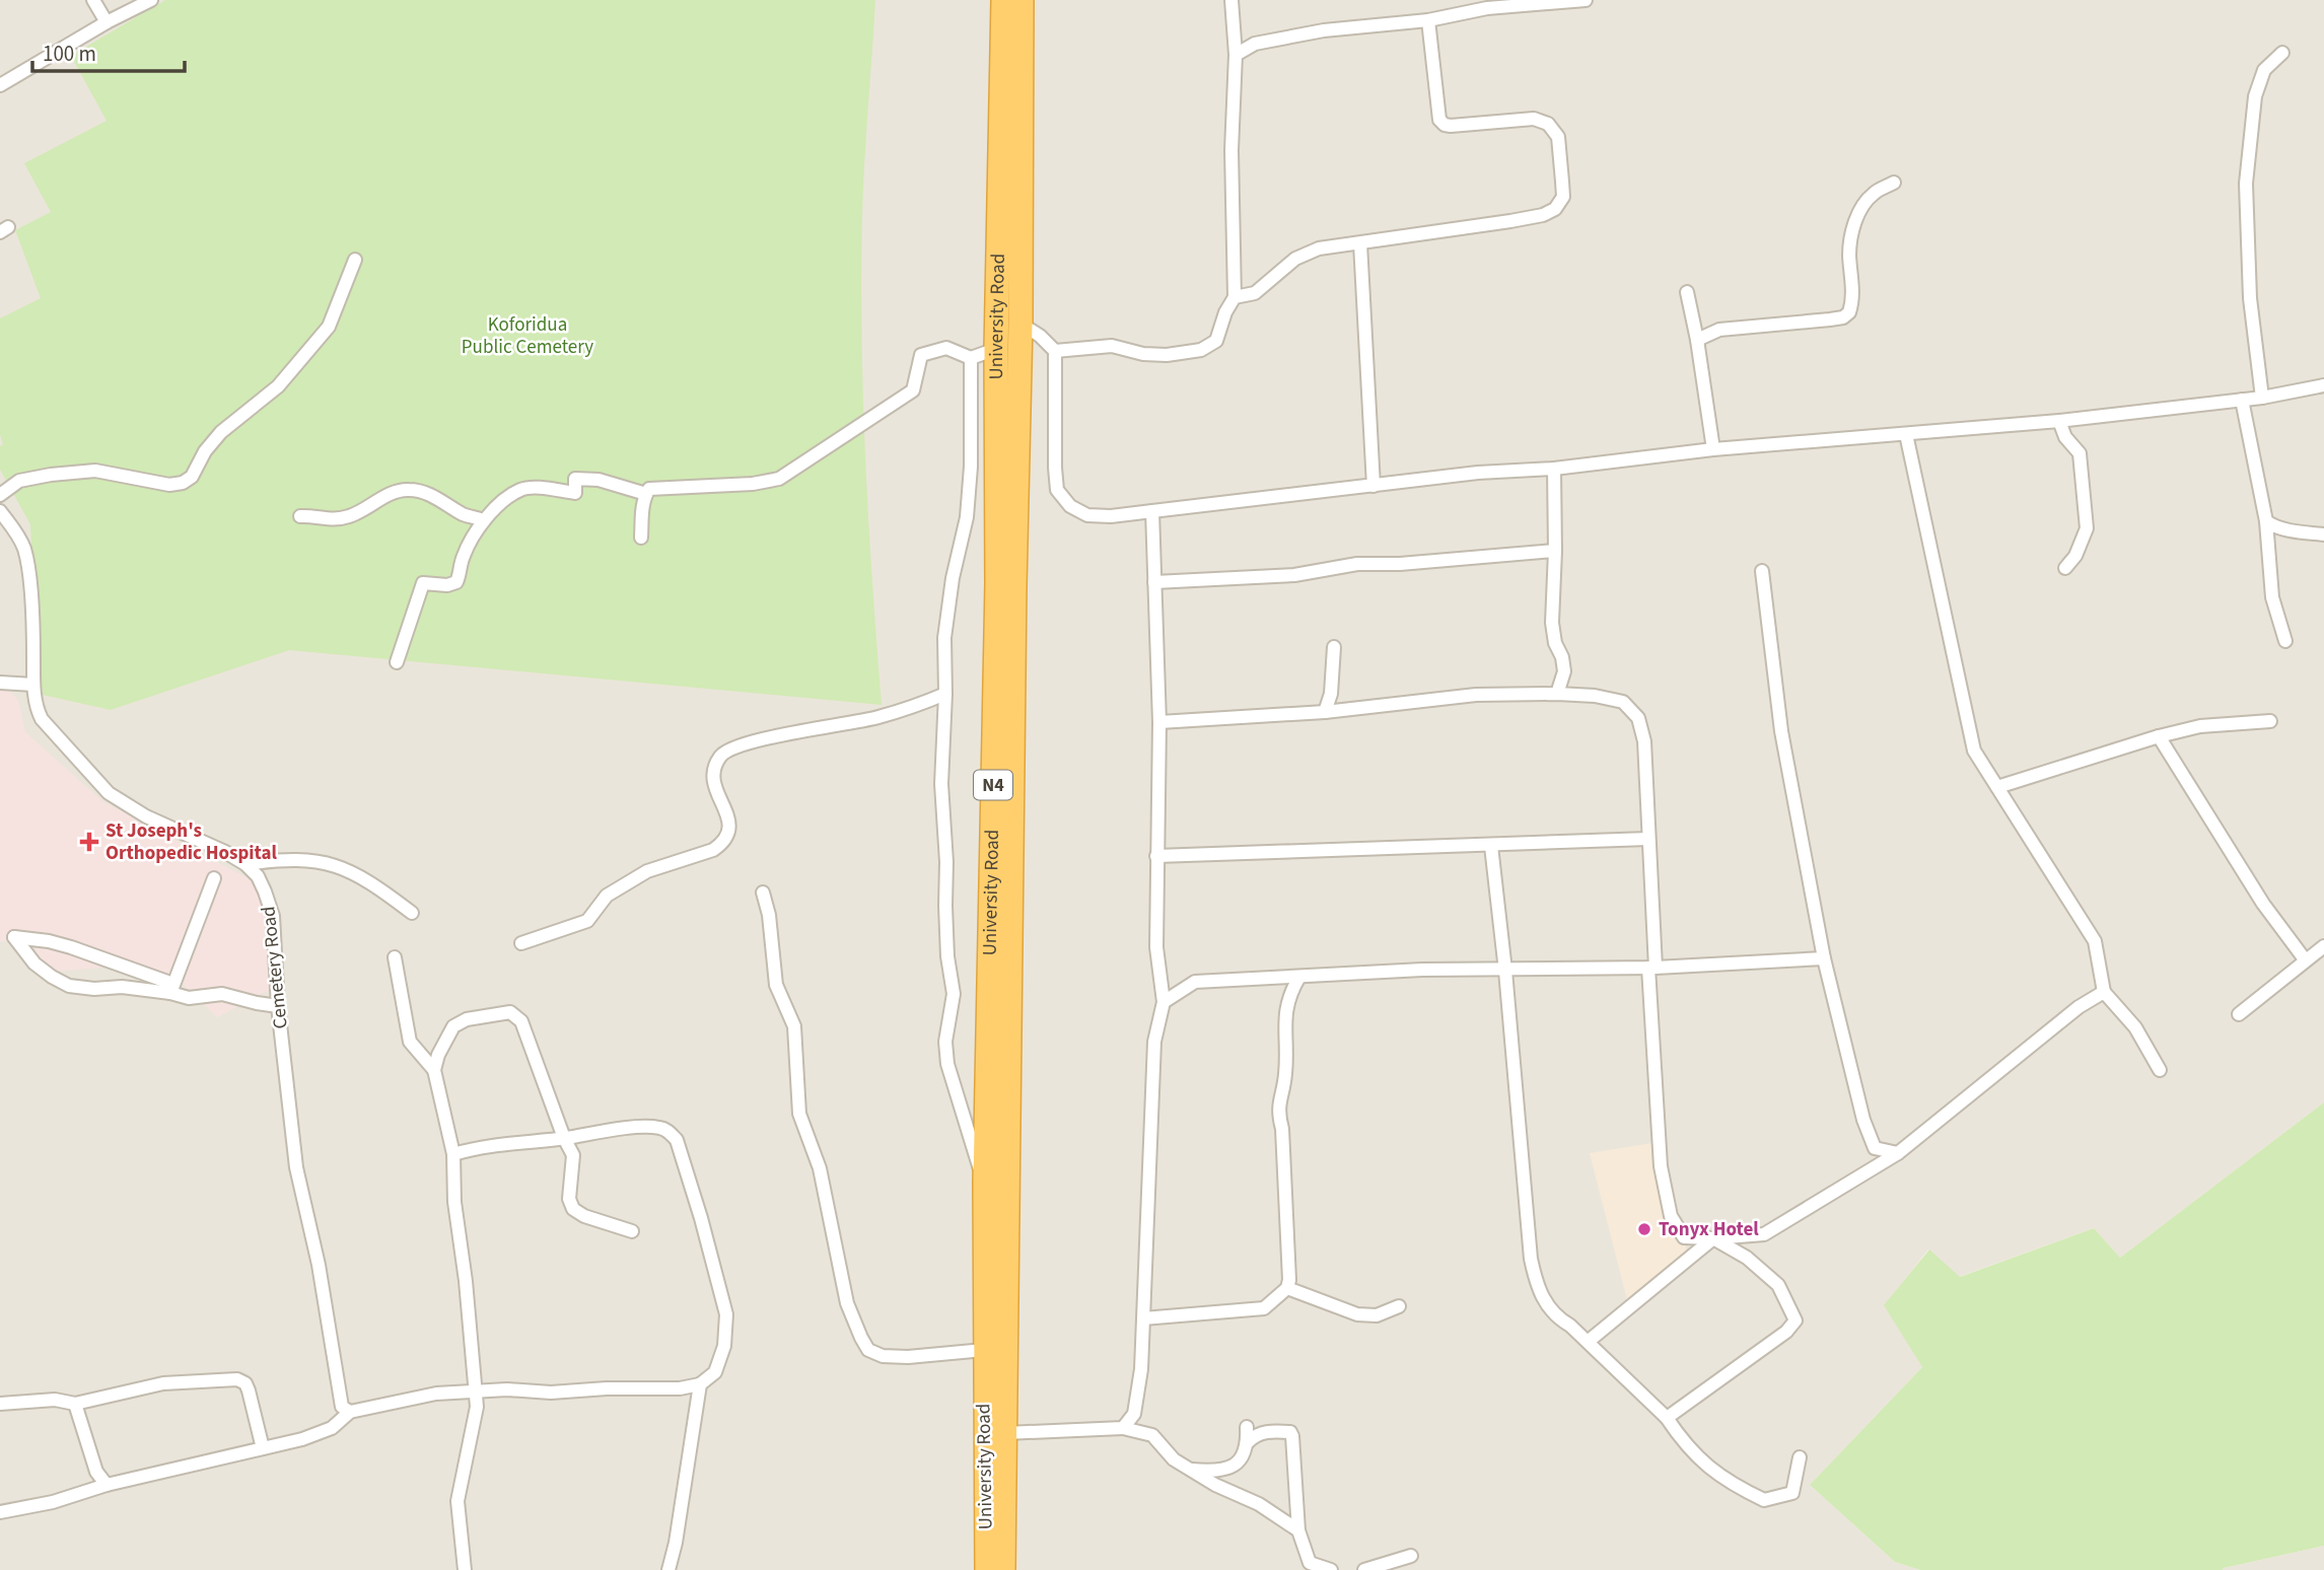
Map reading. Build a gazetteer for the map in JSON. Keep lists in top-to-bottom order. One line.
{"streets":{"highway":["University Road","N4"],"street":["Cemetery Road"]},"parks":["Koforidua Public Cemetery"],"places":{"health":["St Joseph's Orthopedic Hospital"],"other":["Tonyx Hotel"]},"scale_bar":"100 m"}
